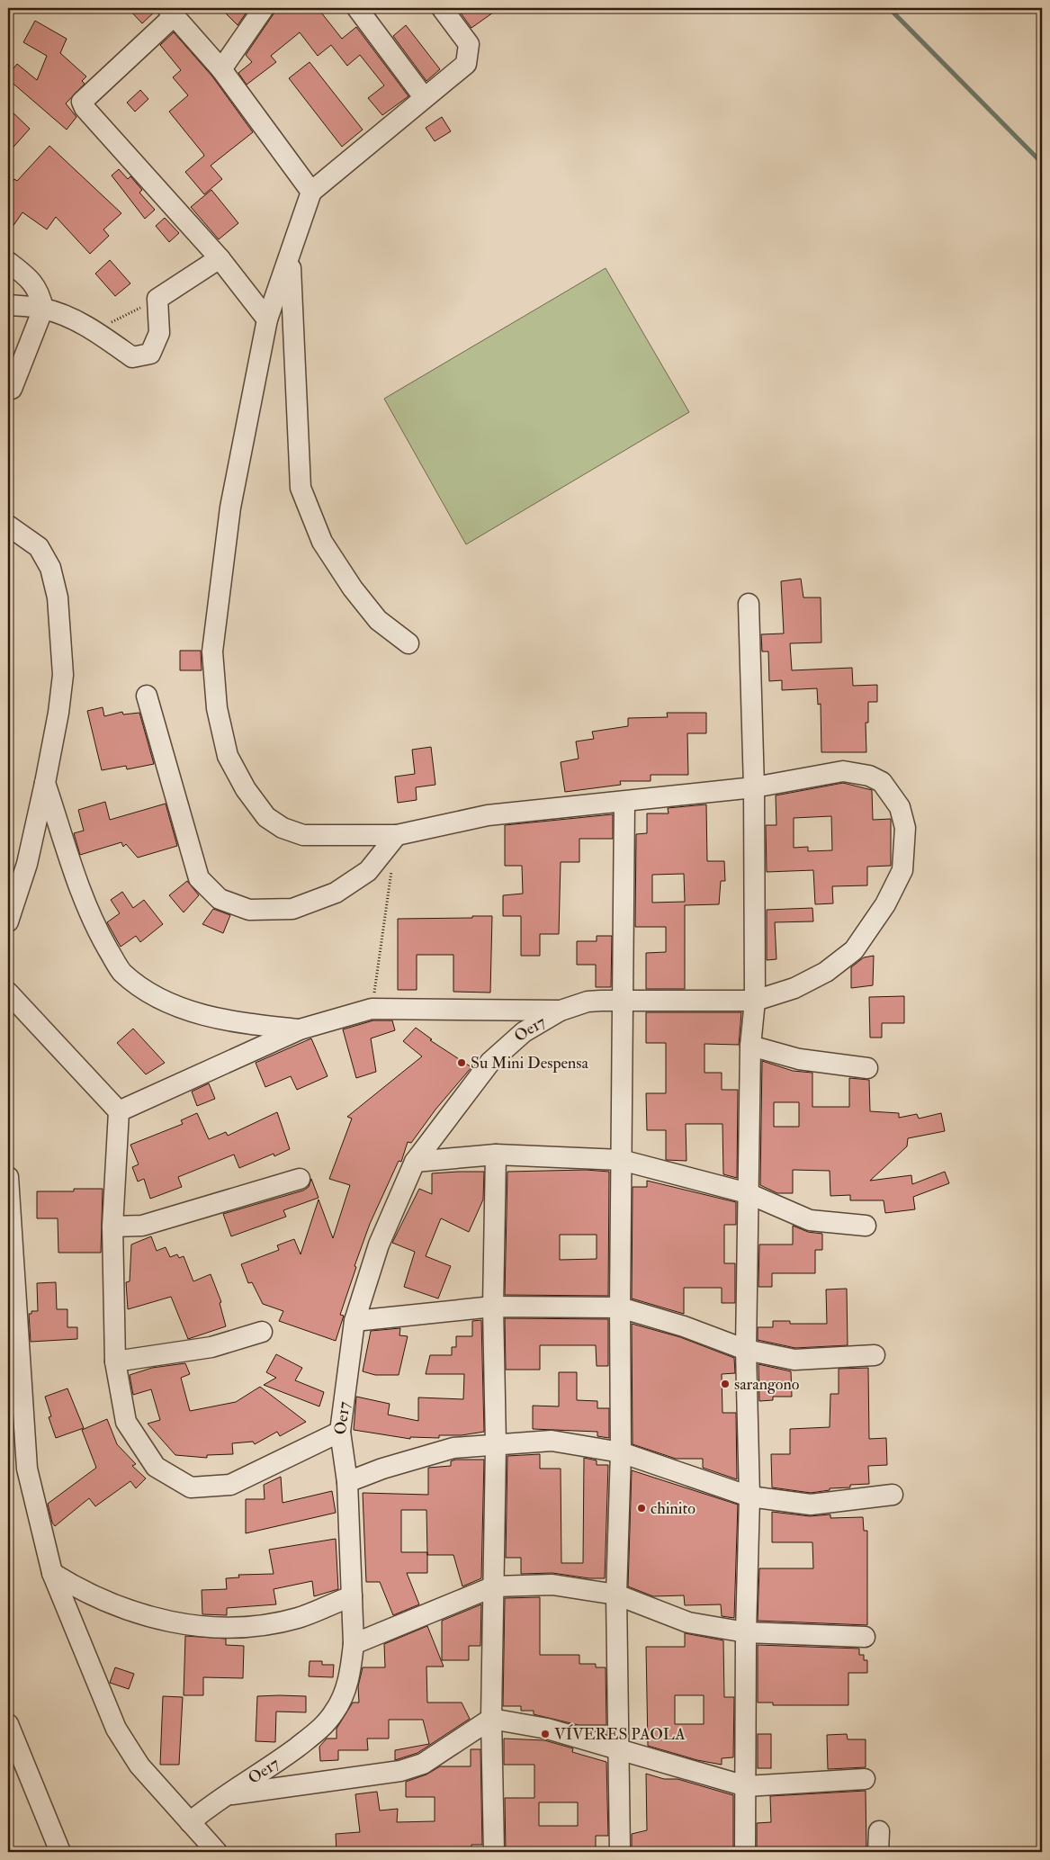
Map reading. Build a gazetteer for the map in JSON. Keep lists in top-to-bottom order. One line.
{"streets":{"street":["Oe17"]},"places":["Su Mini Despensa","sarangono","chinito","VÍVERES PAOLA"]}
